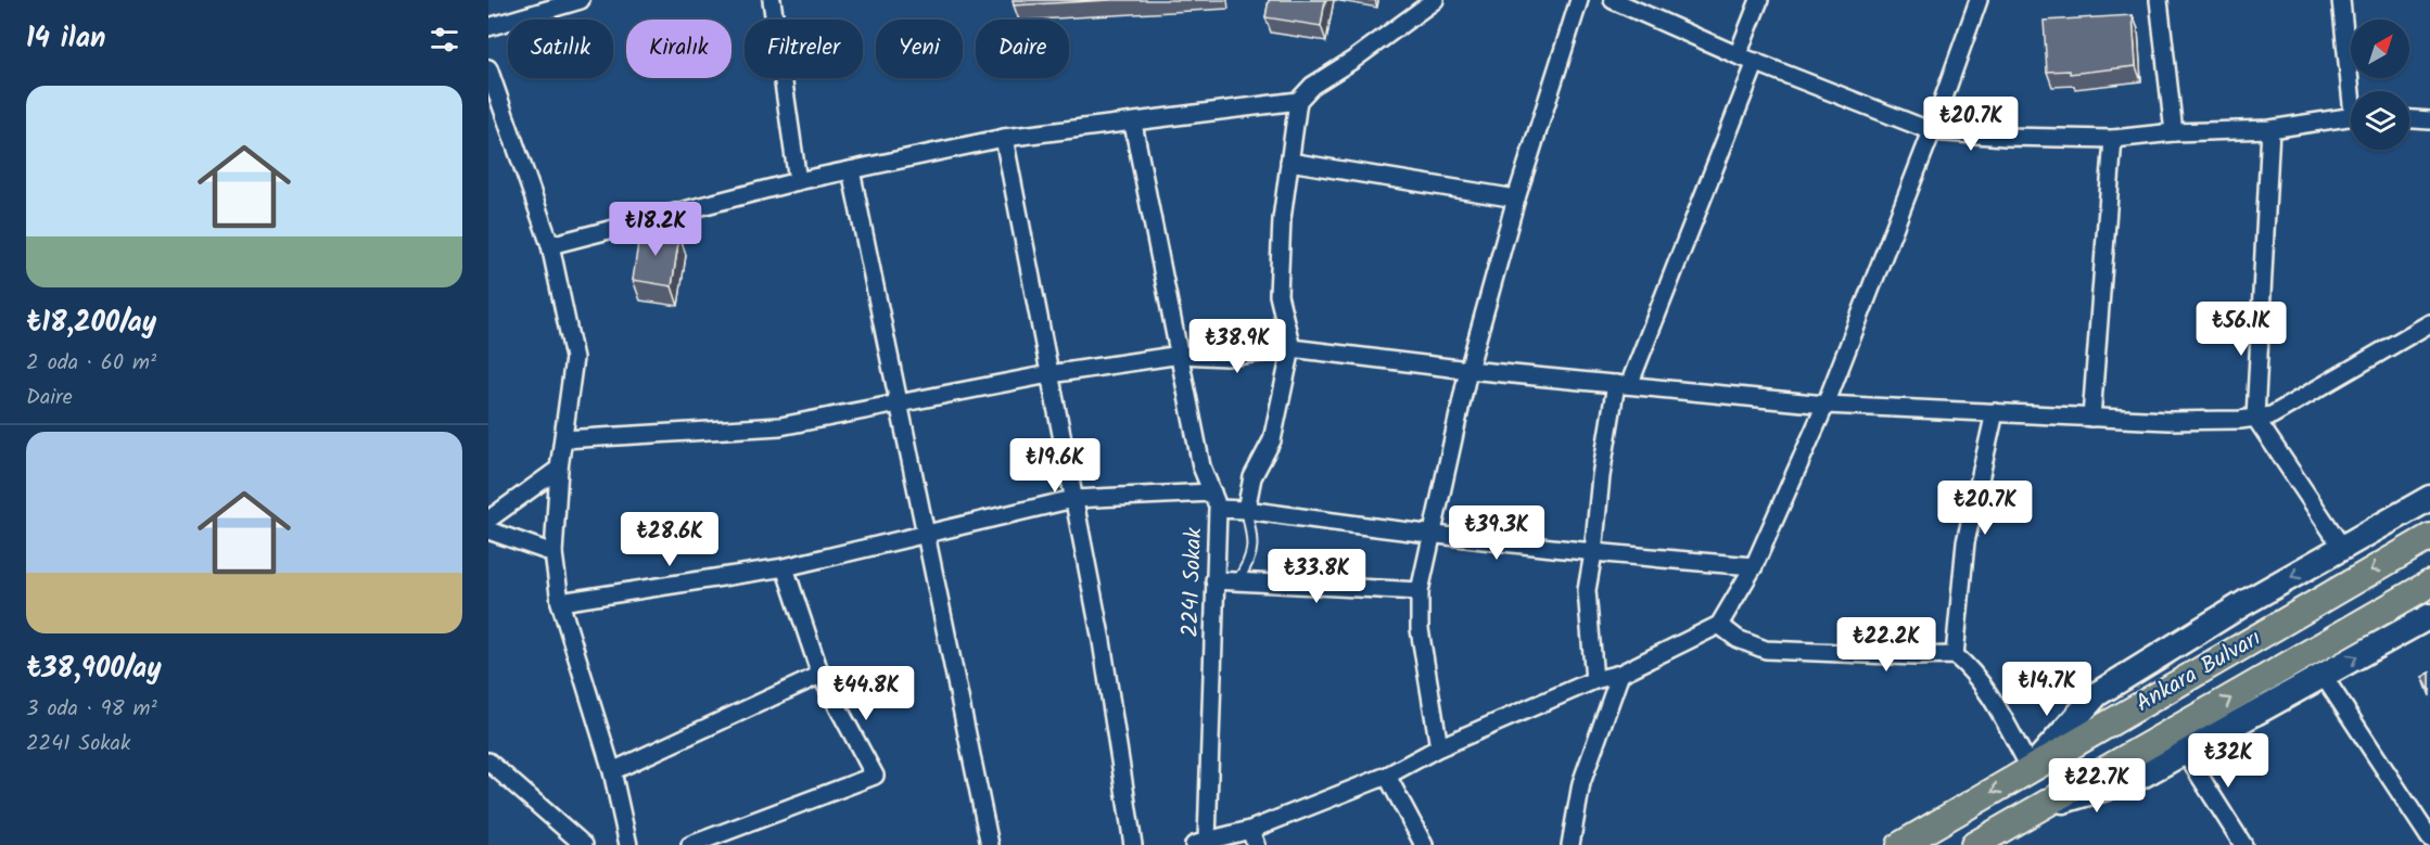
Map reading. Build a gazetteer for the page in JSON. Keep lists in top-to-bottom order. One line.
{"streets":{"main road":["Ankara Bulvarı"],"street":["2241 Sokak"]},"north":"top right","page":{"heading":"14 ilan","chip":["Satılık","Kiralık","Filtreler","Yeni","Daire"],"list":[{"name":"₺18,200/ay","note":"2 oda · 60 m² · Daire"},{"name":"₺38,900/ay","note":"3 oda · 98 m² · 2241 Sokak"}],"price":["₺20.7K","₺18.2K","₺56.1K","₺38.9K","₺19.6K","₺20.7K","₺39.3K","₺28.6K","₺33.8K","₺22.2K","₺14.7K","₺44.8K","₺32K","₺22.7K"]}}
